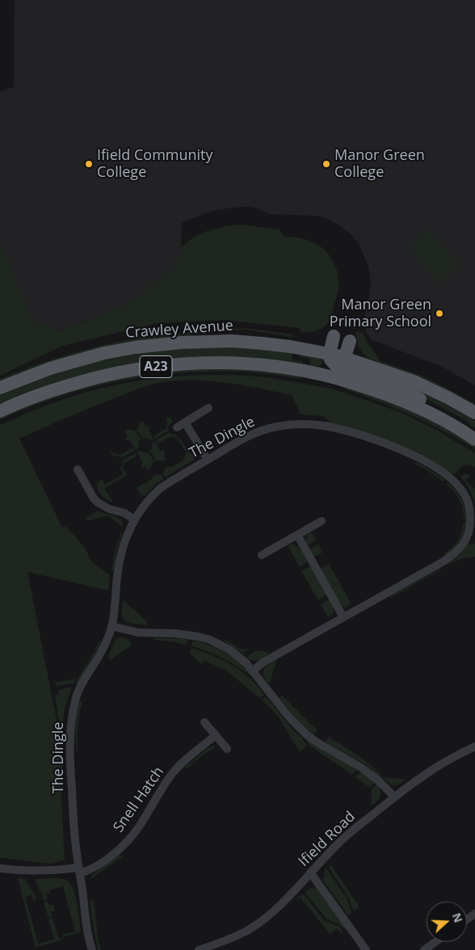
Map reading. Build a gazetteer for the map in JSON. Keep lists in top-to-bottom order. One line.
{"streets":{"main road":["Crawley Avenue","A23"],"street":["The Dingle","Snell Hatch","Ifield Road"]},"crossings":[["The Dingle","Snell Hatch"]],"places":["Ifield Community College","Manor Green College","Manor Green Primary School"],"north":"right"}
